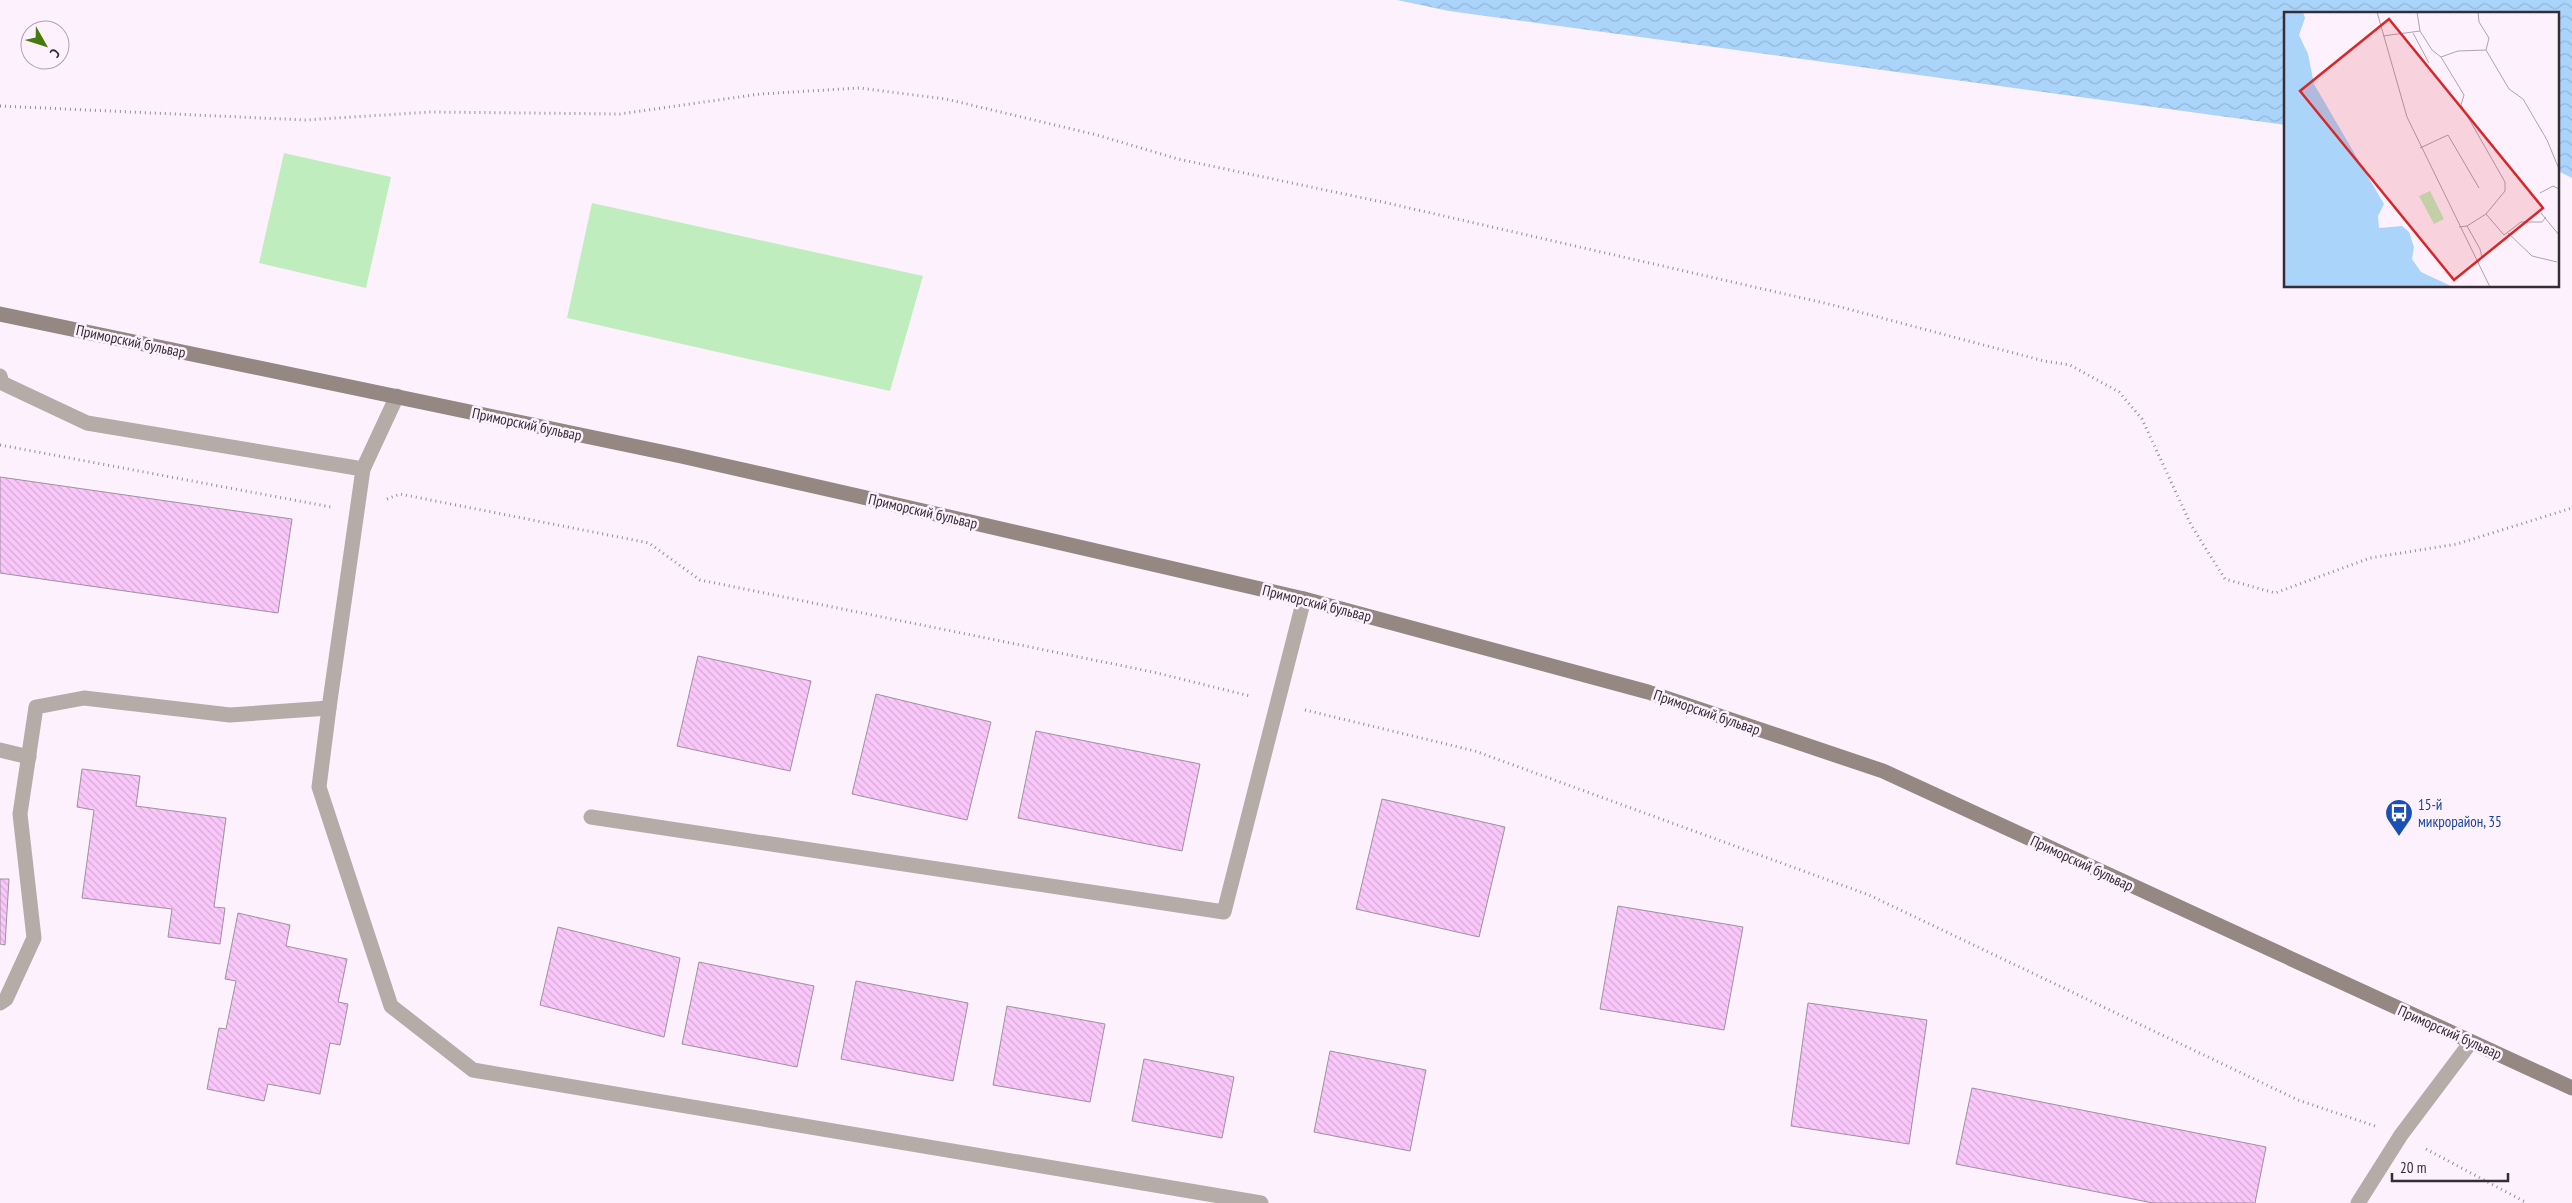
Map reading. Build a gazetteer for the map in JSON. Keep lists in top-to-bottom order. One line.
{"streets":{"street":["Приморский бульвар"]},"places":{"bus stop":["15-й микрорайон, 35"]},"scale_bar":"20 m","north":"bottom right"}
